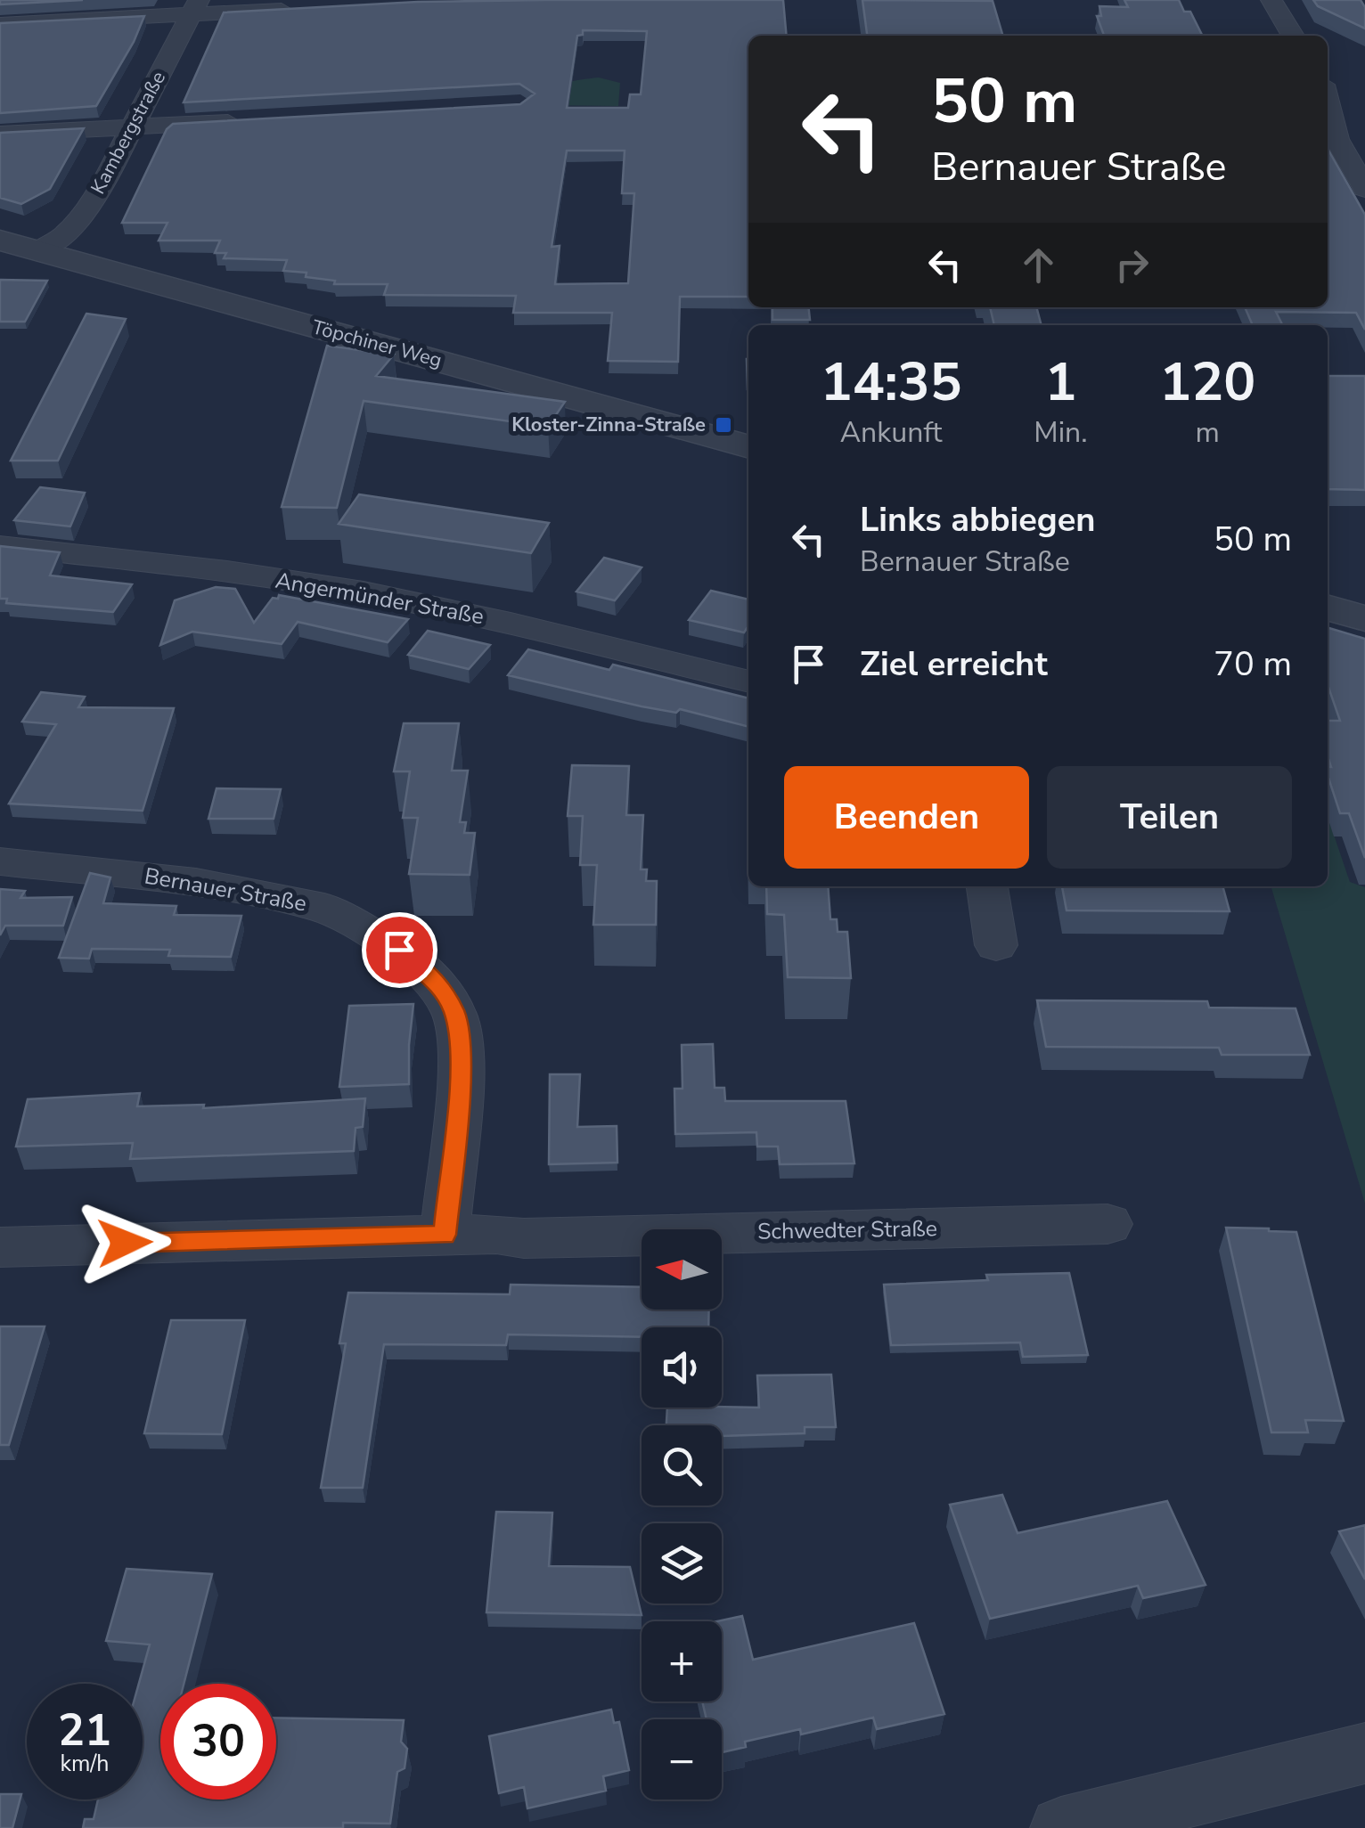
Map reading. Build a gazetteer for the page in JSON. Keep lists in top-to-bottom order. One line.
{"streets":{"street":["Kambergstraße","Töpchiner Weg","Angermünder Straße","Bernauer Straße","Schwedter Straße"]},"crossings":[["Kambergstraße","Töpchiner Weg"],["Bernauer Straße","Schwedter Straße"]],"places":{"transit":["Kloster-Zinna-Straße"]},"north":"left","page":{"turn":["50 m","Bernauer Straße"],"eta":["14:35","Ankunft","1","Min.","120","m"],"list":[{"name":"Links abbiegen","note":"Bernauer Straße","value":"50 m"},{"name":"Ziel erreicht","value":"70 m"}],"buttons":["Beenden","Teilen"],"map_buttons":["+","−"],"speed":"21 km/h","limit":"30"}}
